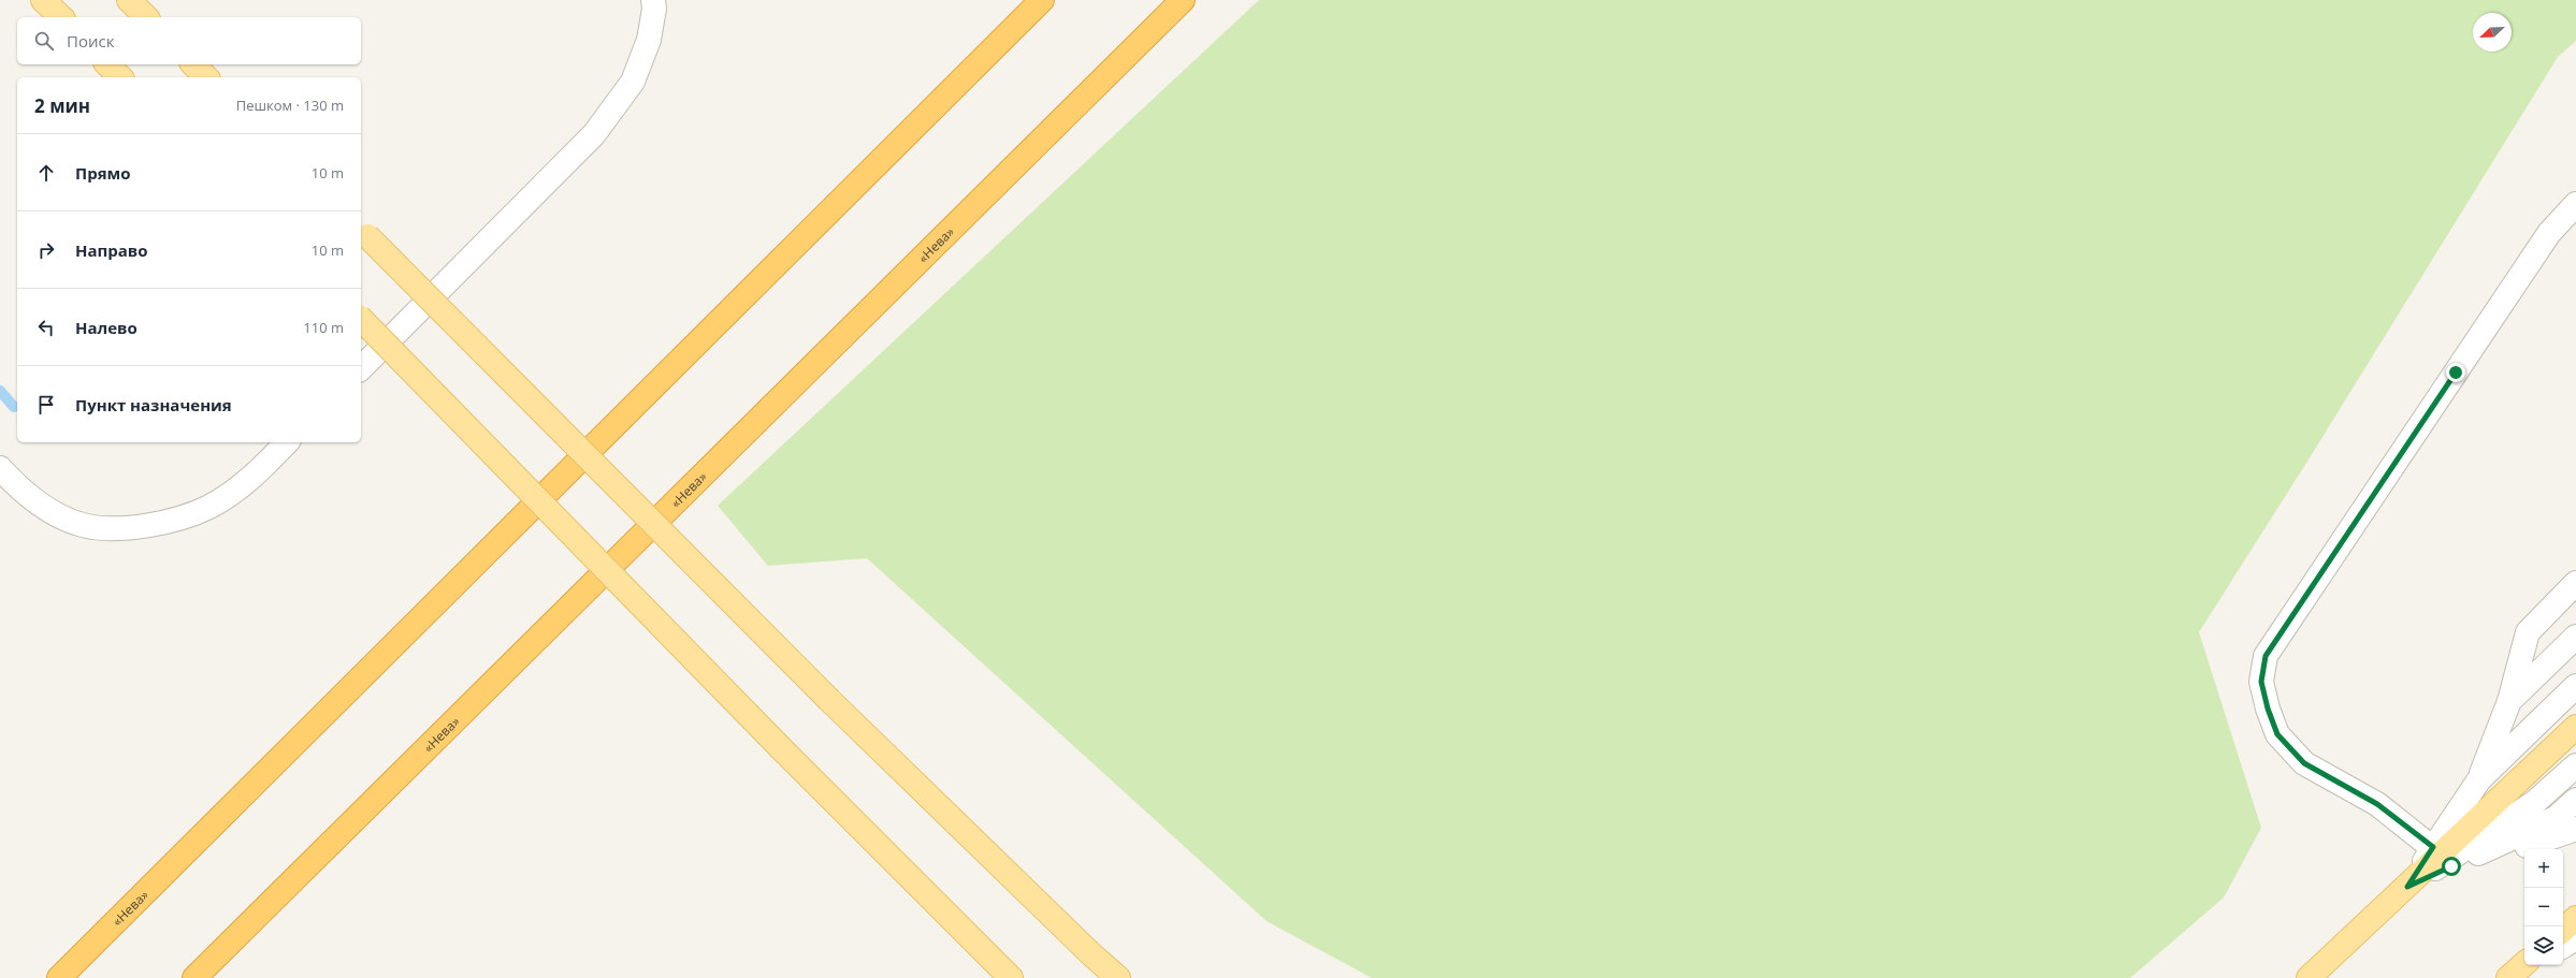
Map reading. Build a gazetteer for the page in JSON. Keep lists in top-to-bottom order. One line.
{"streets":{"highway":["«Нева»"]},"north":"bottom left","page":{"search":"Поиск","heading":["2 мин","Пешком · 130 m"],"list":[["Прямо","10 m"],["Направо","10 m"],["Налево","110 m"],"Пункт назначения"],"map_buttons":["+","−"]}}
